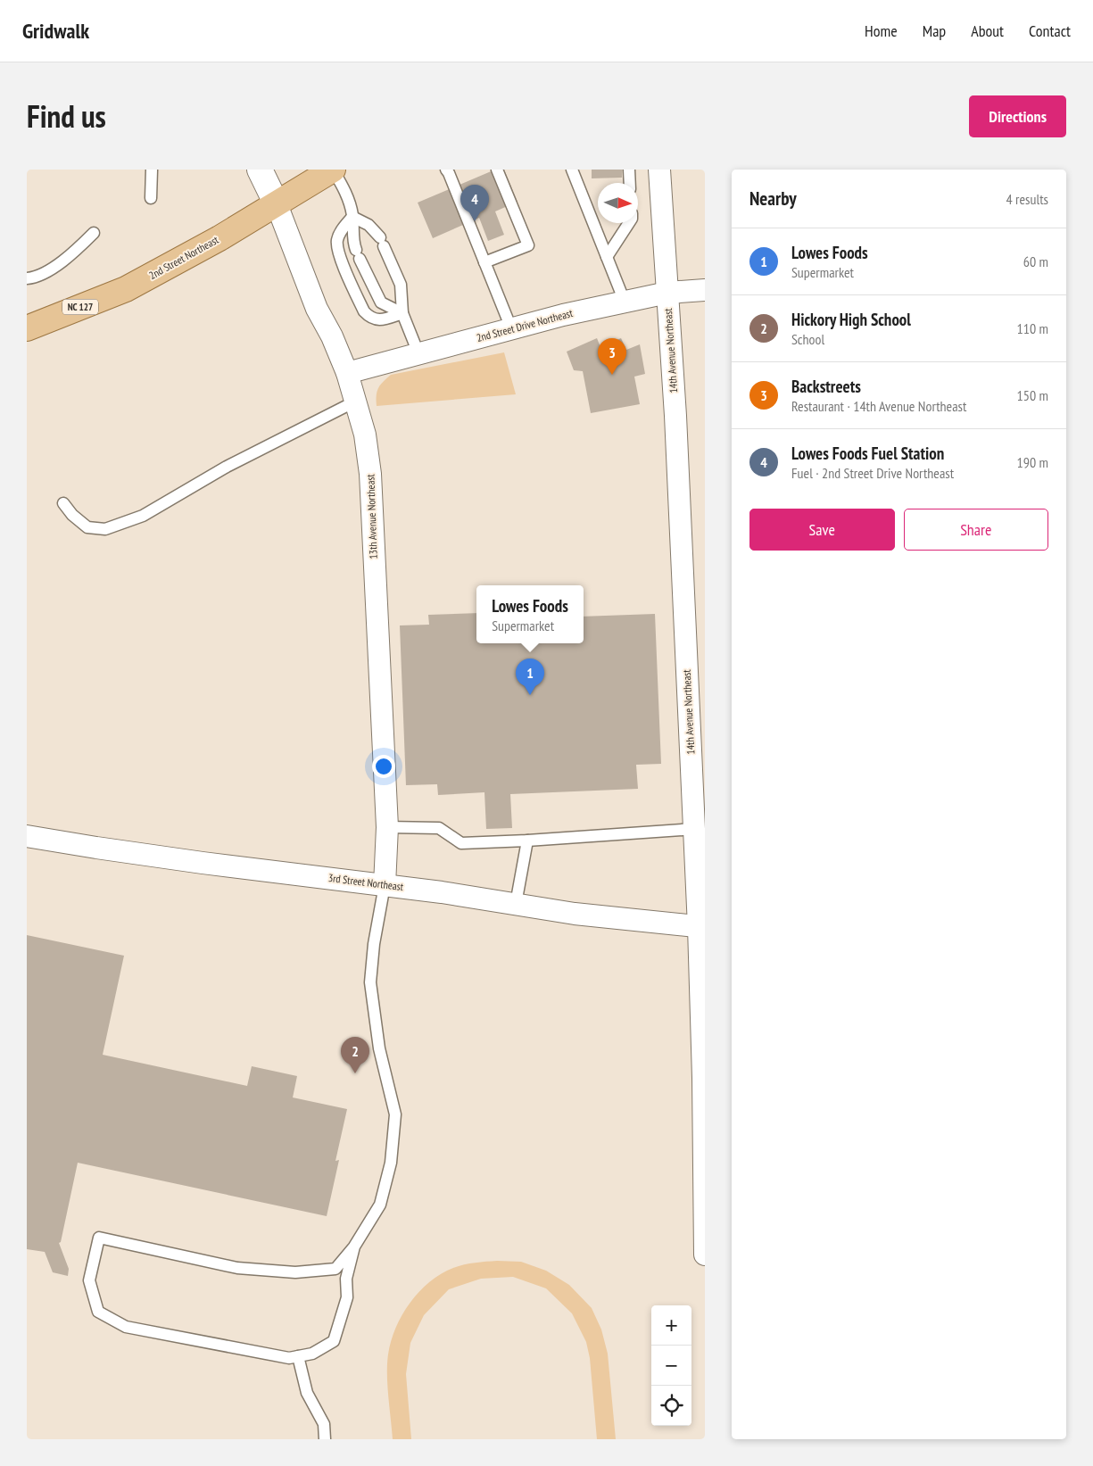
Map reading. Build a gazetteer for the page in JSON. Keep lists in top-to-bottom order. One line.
{"streets":{"main road":["2nd Street Northeast","NC 127","13th Avenue Northeast"],"street":["2nd Street Drive Northeast","14th Avenue Northeast","3rd Street Northeast"]},"crossings":[["2nd Street Northeast","13th Avenue Northeast"],["2nd Street Drive Northeast","14th Avenue Northeast"],["2nd Street Drive Northeast","13th Avenue Northeast"],["14th Avenue Northeast","3rd Street Northeast"],["13th Avenue Northeast","3rd Street Northeast"]],"north":"right","page":{"header":"Gridwalk","nav":["Home","Map","About","Contact"],"title":"Find us","buttons":["Directions",["Save","Share"]],"heading":["Nearby","4 results"],"pins":["4","3","1","2"],"list":[{"mark":"1","name":"Lowes Foods","note":"Supermarket","value":"60 m"},{"mark":"2","name":"Hickory High School","note":"School","value":"110 m"},{"mark":"3","name":"Backstreets","note":"Restaurant · 14th Avenue Northeast","value":"150 m"},{"mark":"4","name":"Lowes Foods Fuel Station","note":"Fuel · 2nd Street Drive Northeast","value":"190 m"}],"popup":["Lowes Foods","Supermarket"],"map_buttons":["+","−"]}}
